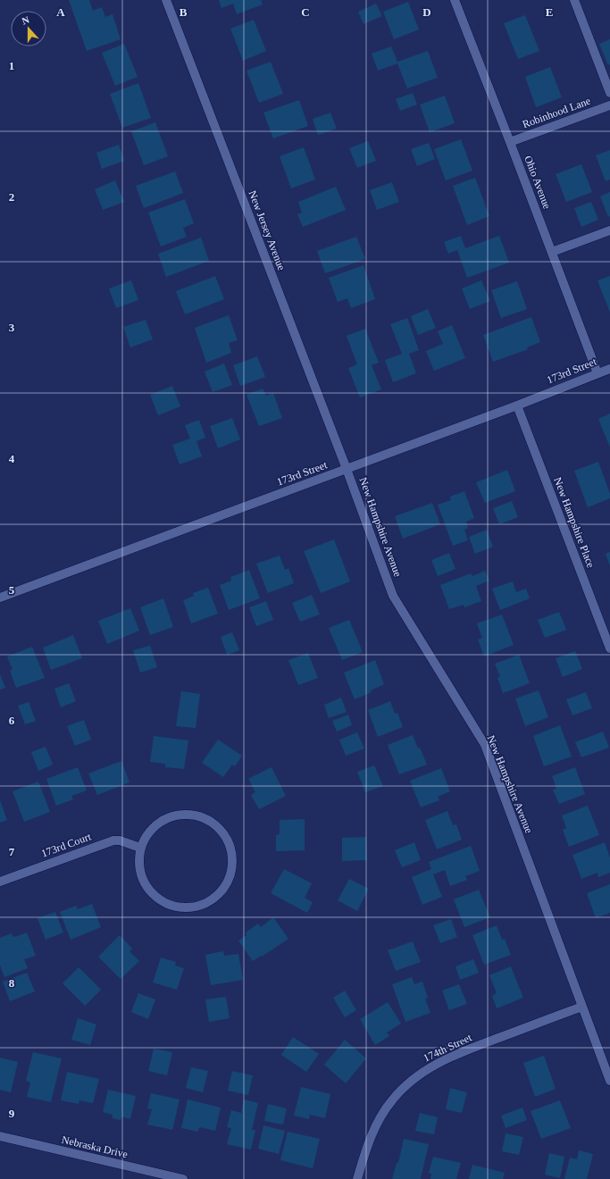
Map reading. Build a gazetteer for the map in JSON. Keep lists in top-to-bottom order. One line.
{"streets":{"street":["Robinhood Lane","Ohio Avenue","New Jersey Avenue","173rd Street","New Hampshire Place","New Hampshire Avenue","173rd Court","174th Street","Nebraska Drive"]},"crossings":[["Robinhood Lane","Ohio Avenue"],["Ohio Avenue","173rd Street"],["New Jersey Avenue","173rd Street"],["New Jersey Avenue","New Hampshire Avenue"],["173rd Street","New Hampshire Place"],["173rd Street","New Hampshire Avenue"],["New Hampshire Avenue","174th Street"]],"north":"top","grid":{"columns":["A","B","C","D","E"],"rows":["1","2","3","4","5","6","7","8","9"]}}
